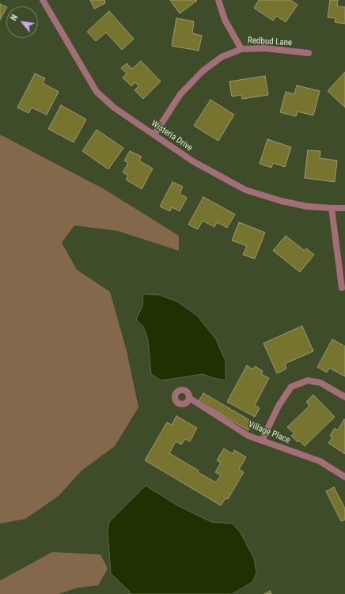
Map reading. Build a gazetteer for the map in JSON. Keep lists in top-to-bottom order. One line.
{"streets":{"street":["Redbud Lane","Wisteria Drive","Village Place"]},"crossings":[["Redbud Lane","Wisteria Drive"]],"north":"top left"}
